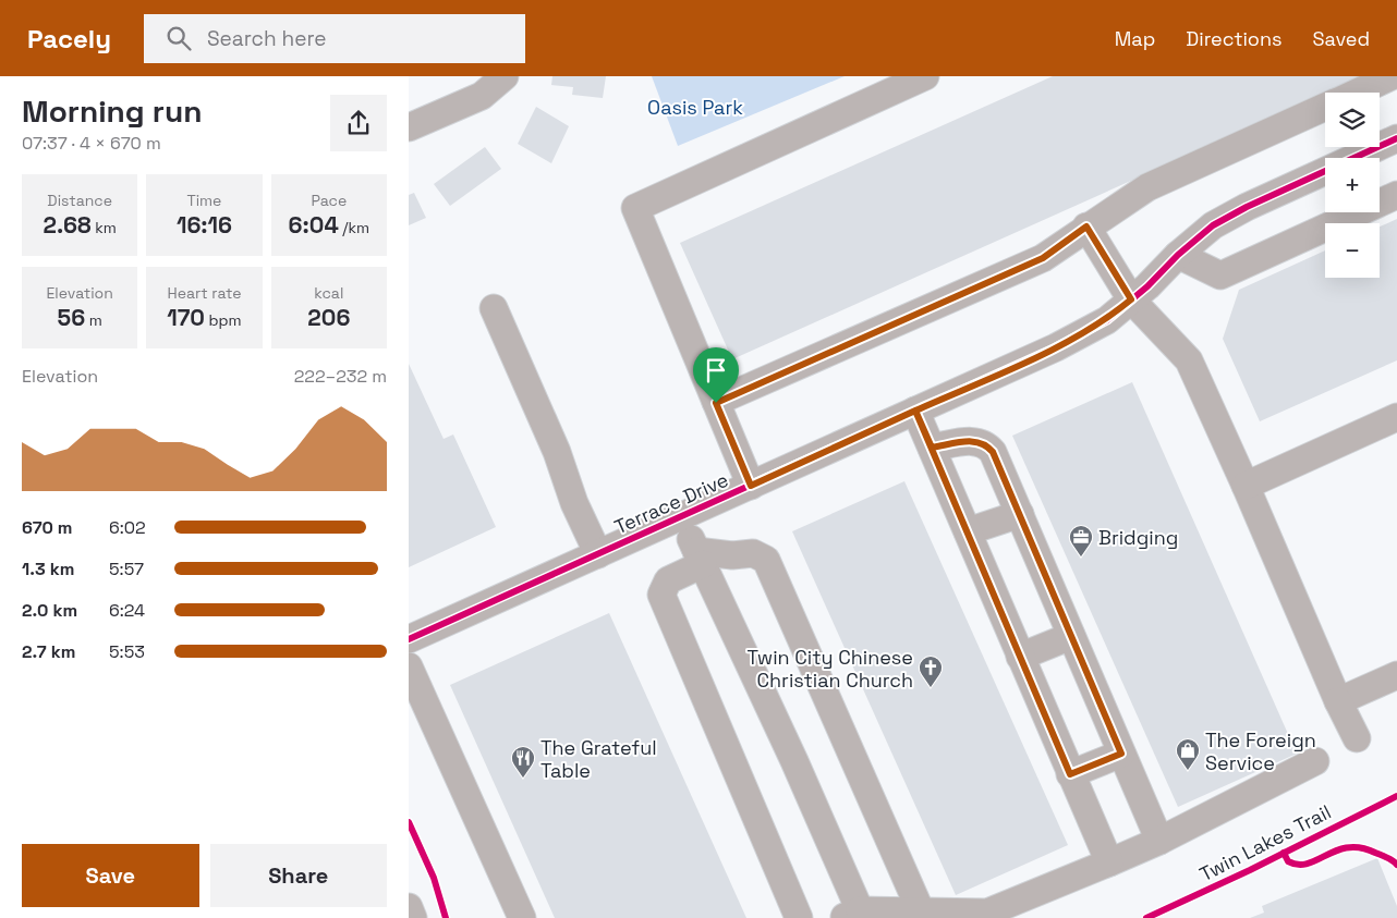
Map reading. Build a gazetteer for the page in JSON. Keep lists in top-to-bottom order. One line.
{"streets":{"street":["Terrace Drive"],"cycle path":["Twin Lakes Trail"]},"parks":["Oasis Park"],"places":{"office":["Bridging"],"church":["Twin City Chinese Christian Church"],"shop":["The Foreign Service"],"restaurant":["The Grateful Table"]},"page":{"header":"Pacely","search":"Search here","nav":["Map","Directions","Saved"],"heading":["Morning run","07:37 · 4 × 670 m"],"map_buttons":["+","−"],"stats":[["Distance","2.68 km"],["Time","16:16"],["Pace","6:04 /km"],["Elevation","56 m"],["Heart rate","170 bpm"],["kcal","206"]],"chart":["Elevation","222–232 m"],"list":[{"name":"670 m","note":"6:02"},{"name":"1.3 km","note":"5:57"},{"name":"2.0 km","note":"6:24"},{"name":"2.7 km","note":"5:53"}],"buttons":["Save","Share"]}}
